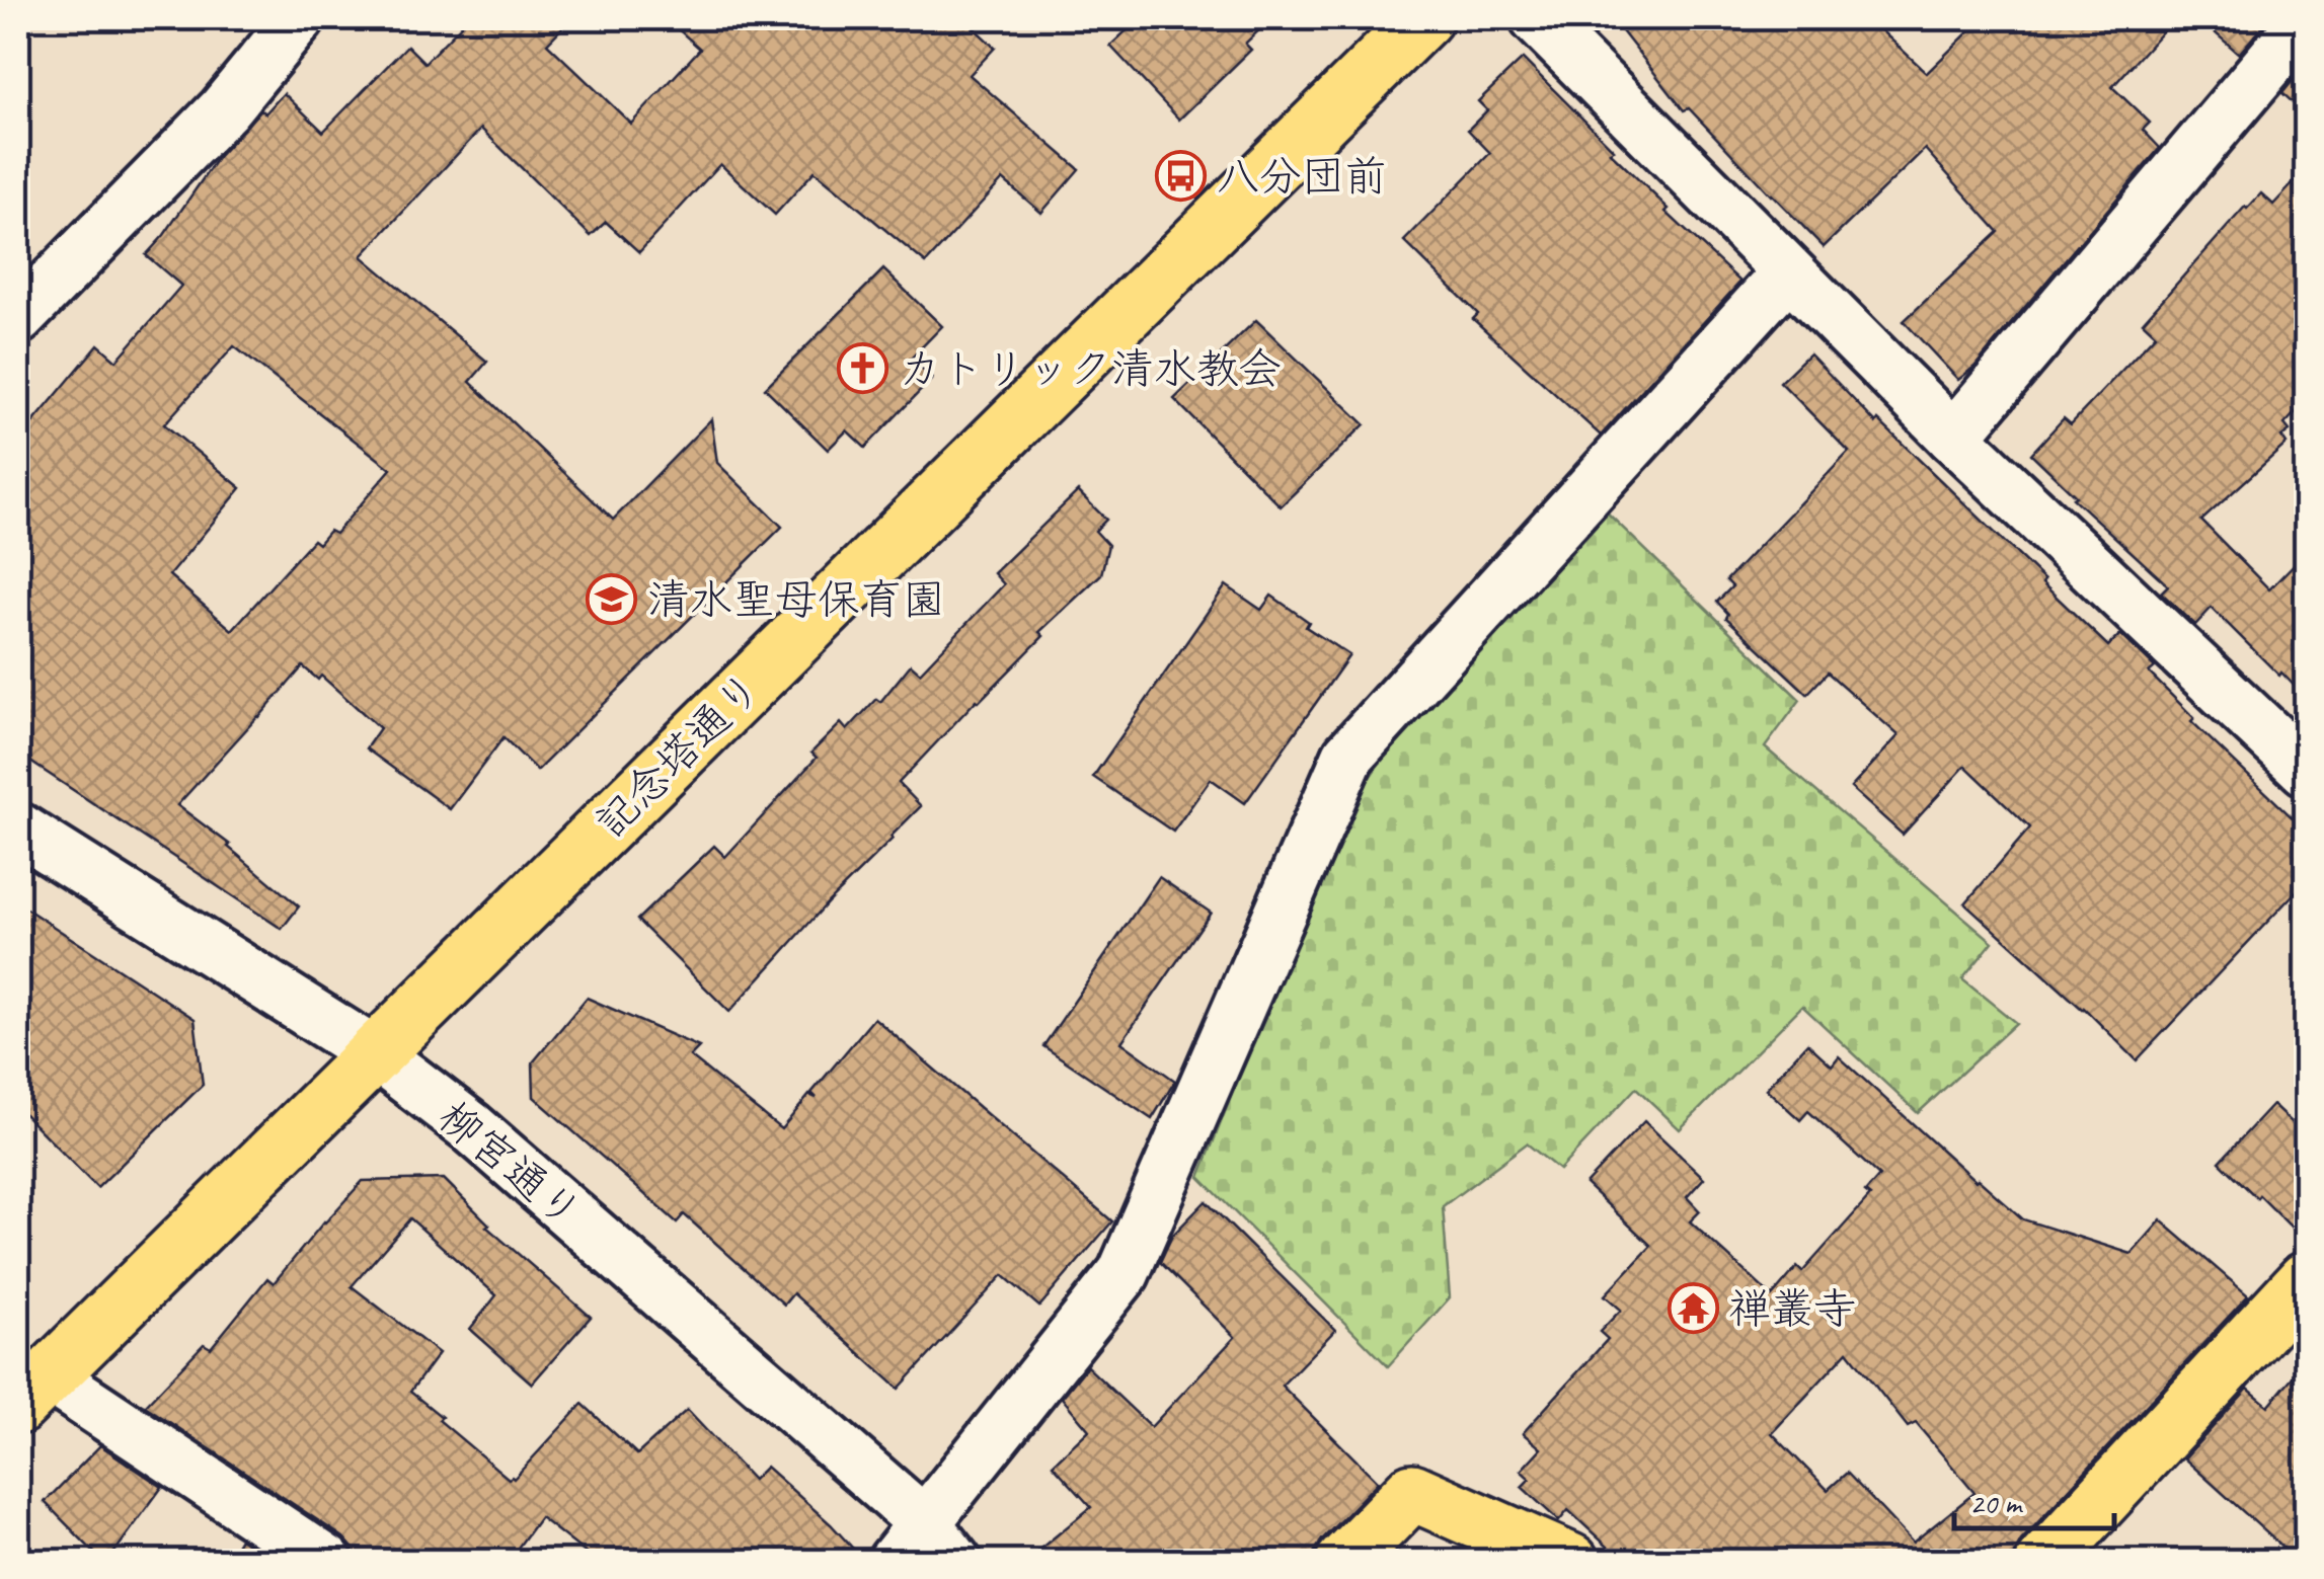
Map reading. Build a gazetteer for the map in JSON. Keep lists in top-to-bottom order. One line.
{"streets":{"main road":["記念塔通り"],"street":["柳宮通り"]},"crossings":[["記念塔通り","柳宮通り"]],"places":{"bus stop":["八分団前"],"church":["カトリック清水教会"],"school or university":["清水聖母保育園"],"temple":["禅叢寺"]},"scale_bar":"20 m"}
